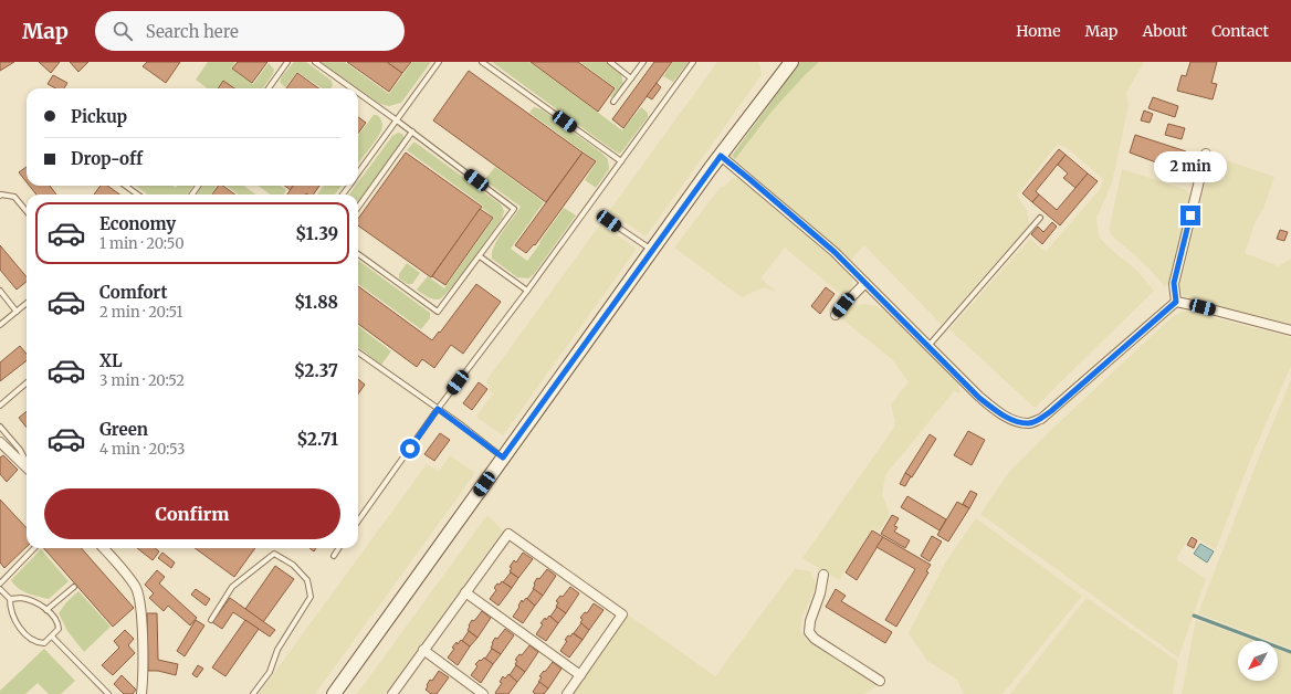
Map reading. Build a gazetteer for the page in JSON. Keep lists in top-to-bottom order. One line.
{"north":"bottom left","page":{"header":"Map","search":"Search here","nav":["Home","Map","About","Contact"],"banner":["Pickup","Drop-off"],"bubble":"2 min","list":[{"name":"Economy","note":"1 min · 20:50","value":"$1.39"},{"name":"Comfort","note":"2 min · 20:51","value":"$1.88"},{"name":"XL","note":"3 min · 20:52","value":"$2.37"},{"name":"Green","note":"4 min · 20:53","value":"$2.71"}],"buttons":"Confirm"}}
